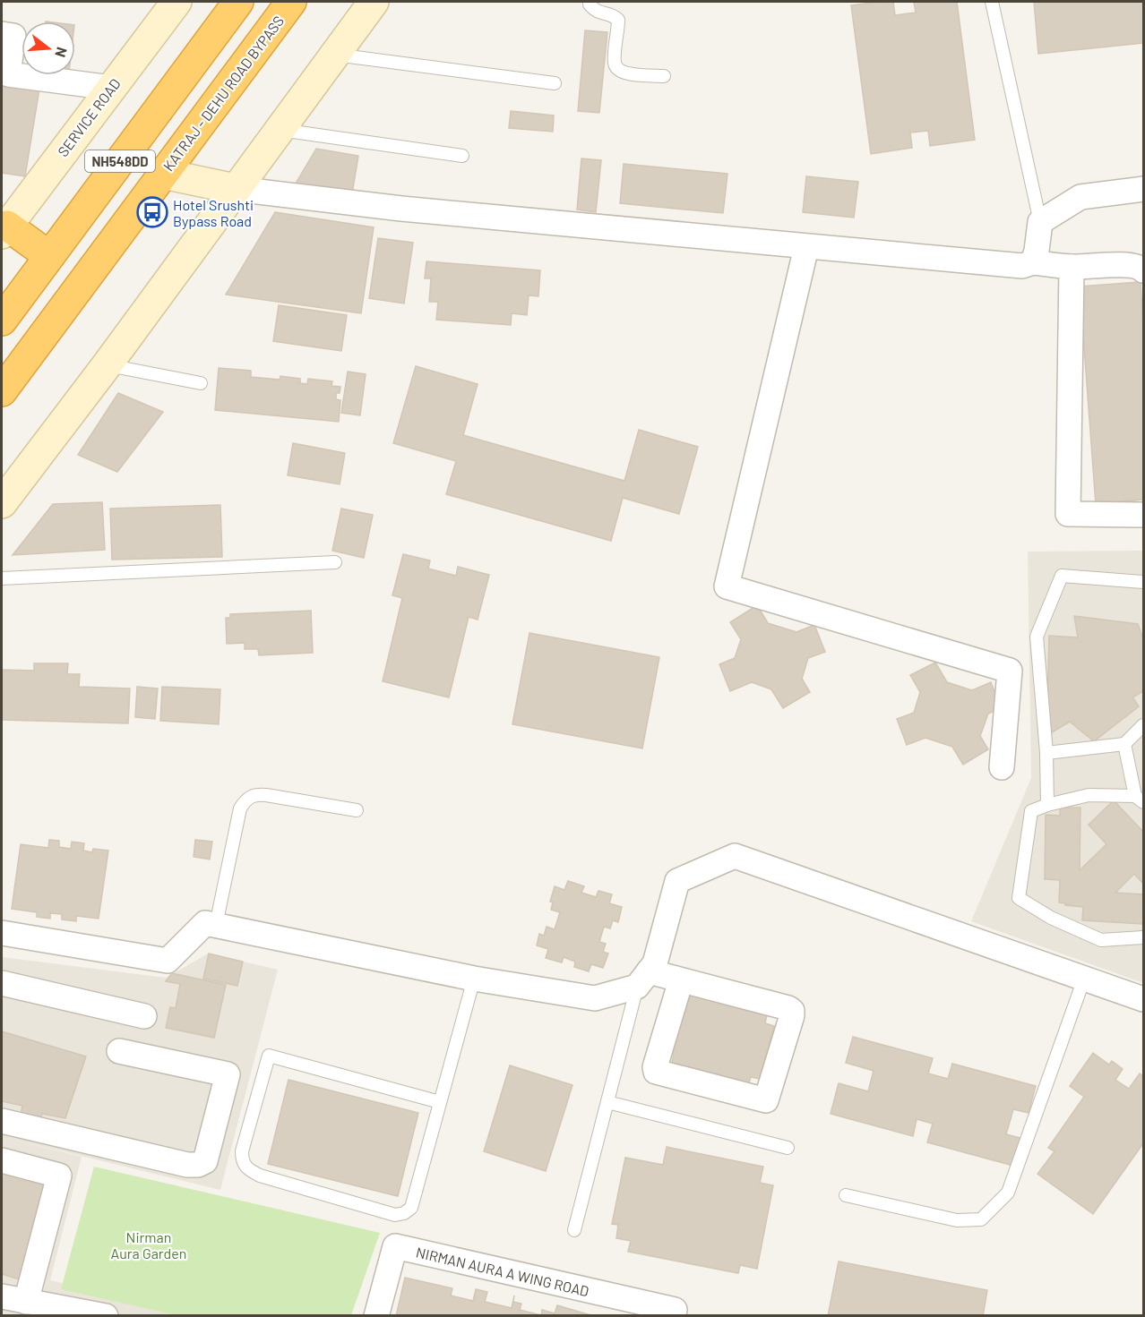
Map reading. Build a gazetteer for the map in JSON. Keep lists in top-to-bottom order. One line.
{"streets":{"highway":["KATRAJ - DEHU ROAD BYPASS","NH548DD"],"street":["SERVICE ROAD","NIRMAN AURA A WING ROAD"]},"parks":["Nirman Aura Garden"],"places":{"bus stop":["Hotel Srushti Bypass Road"]},"north":"right"}
